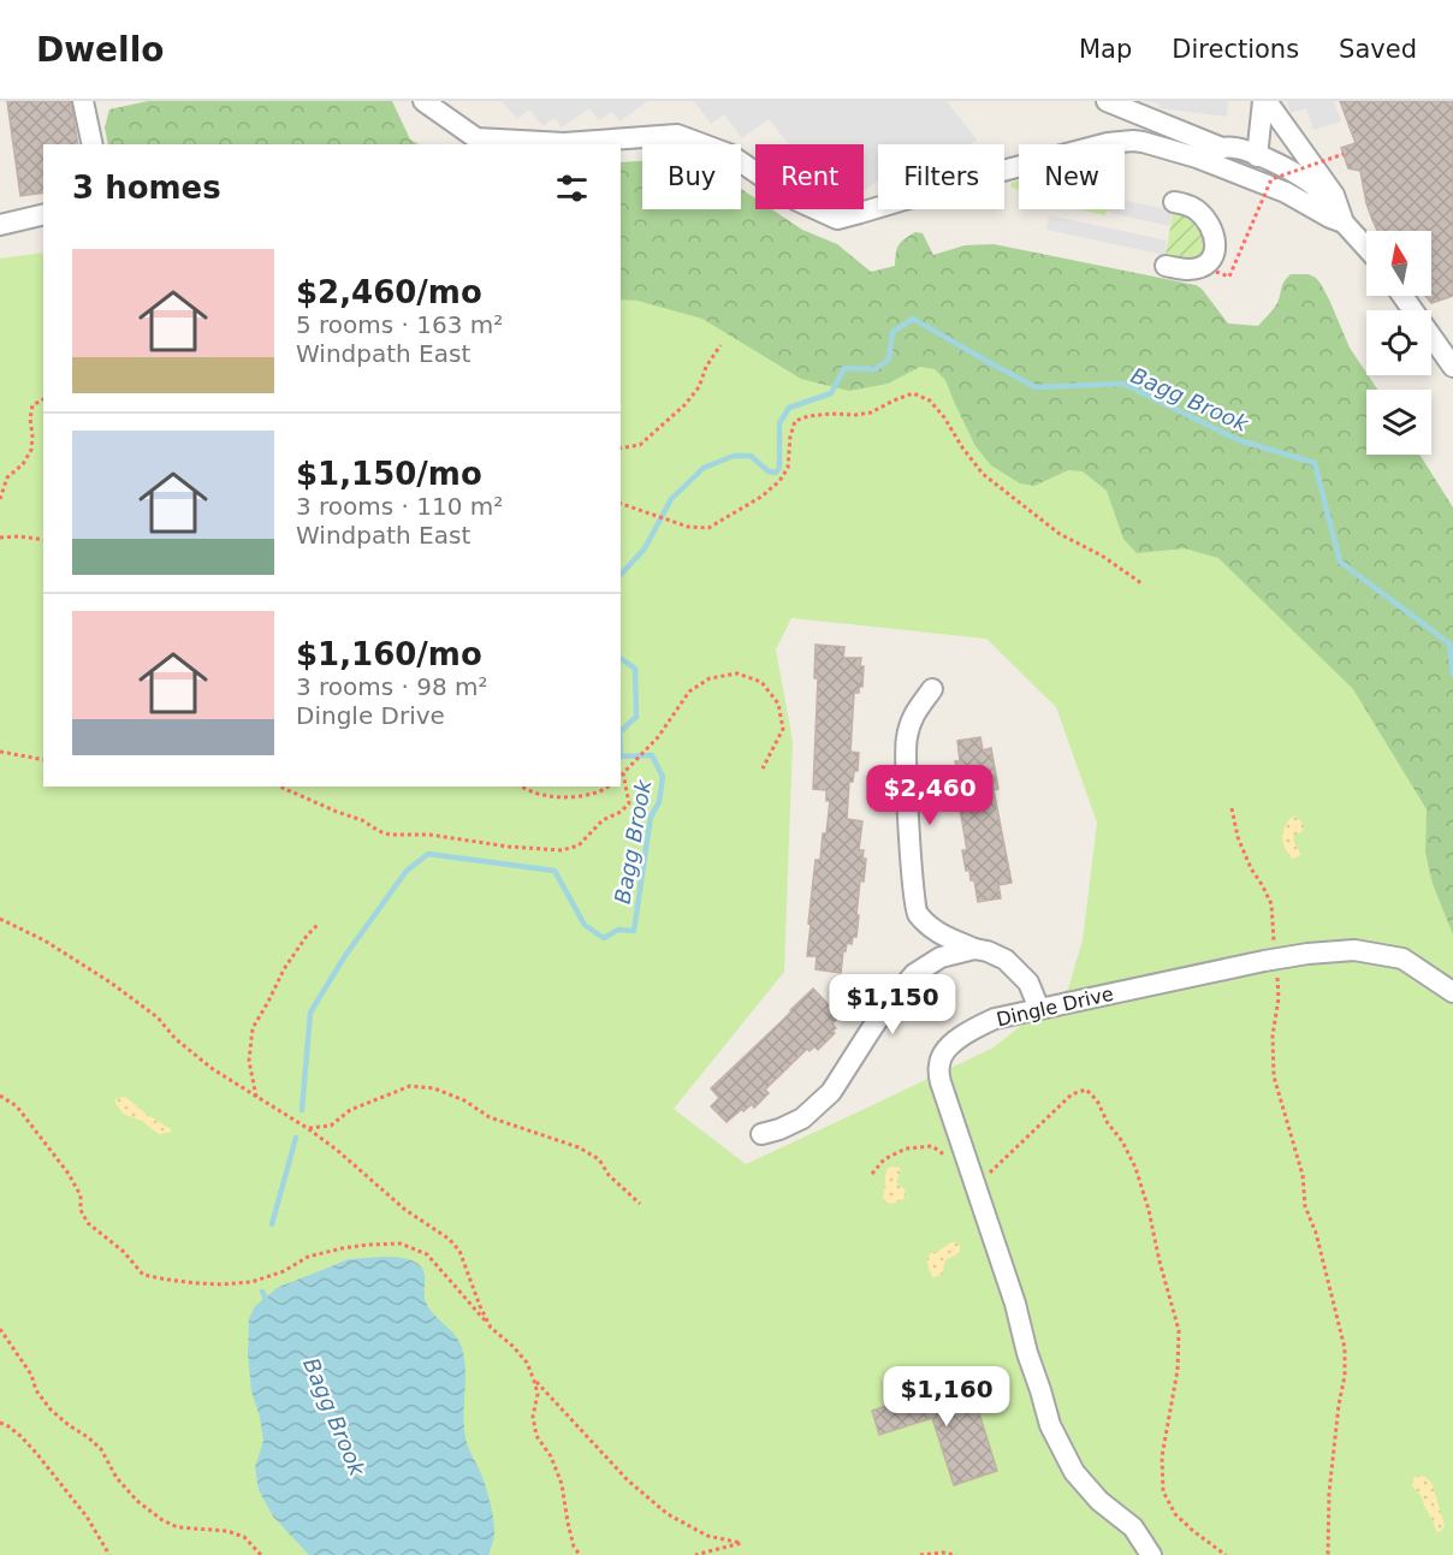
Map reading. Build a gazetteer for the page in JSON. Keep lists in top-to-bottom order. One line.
{"streets":{"street":["Dingle Drive"]},"water":["Bagg Brook"],"north":"top","page":{"header":"Dwello","nav":["Map","Directions","Saved"],"chip":["Buy","Rent","Filters","New"],"heading":"3 homes","list":[{"name":"$2,460/mo","note":"5 rooms · 163 m² · Windpath East"},{"name":"$1,150/mo","note":"3 rooms · 110 m² · Windpath East"},{"name":"$1,160/mo","note":"3 rooms · 98 m² · Dingle Drive"}],"price":["$2,460","$1,150","$1,160"]}}
